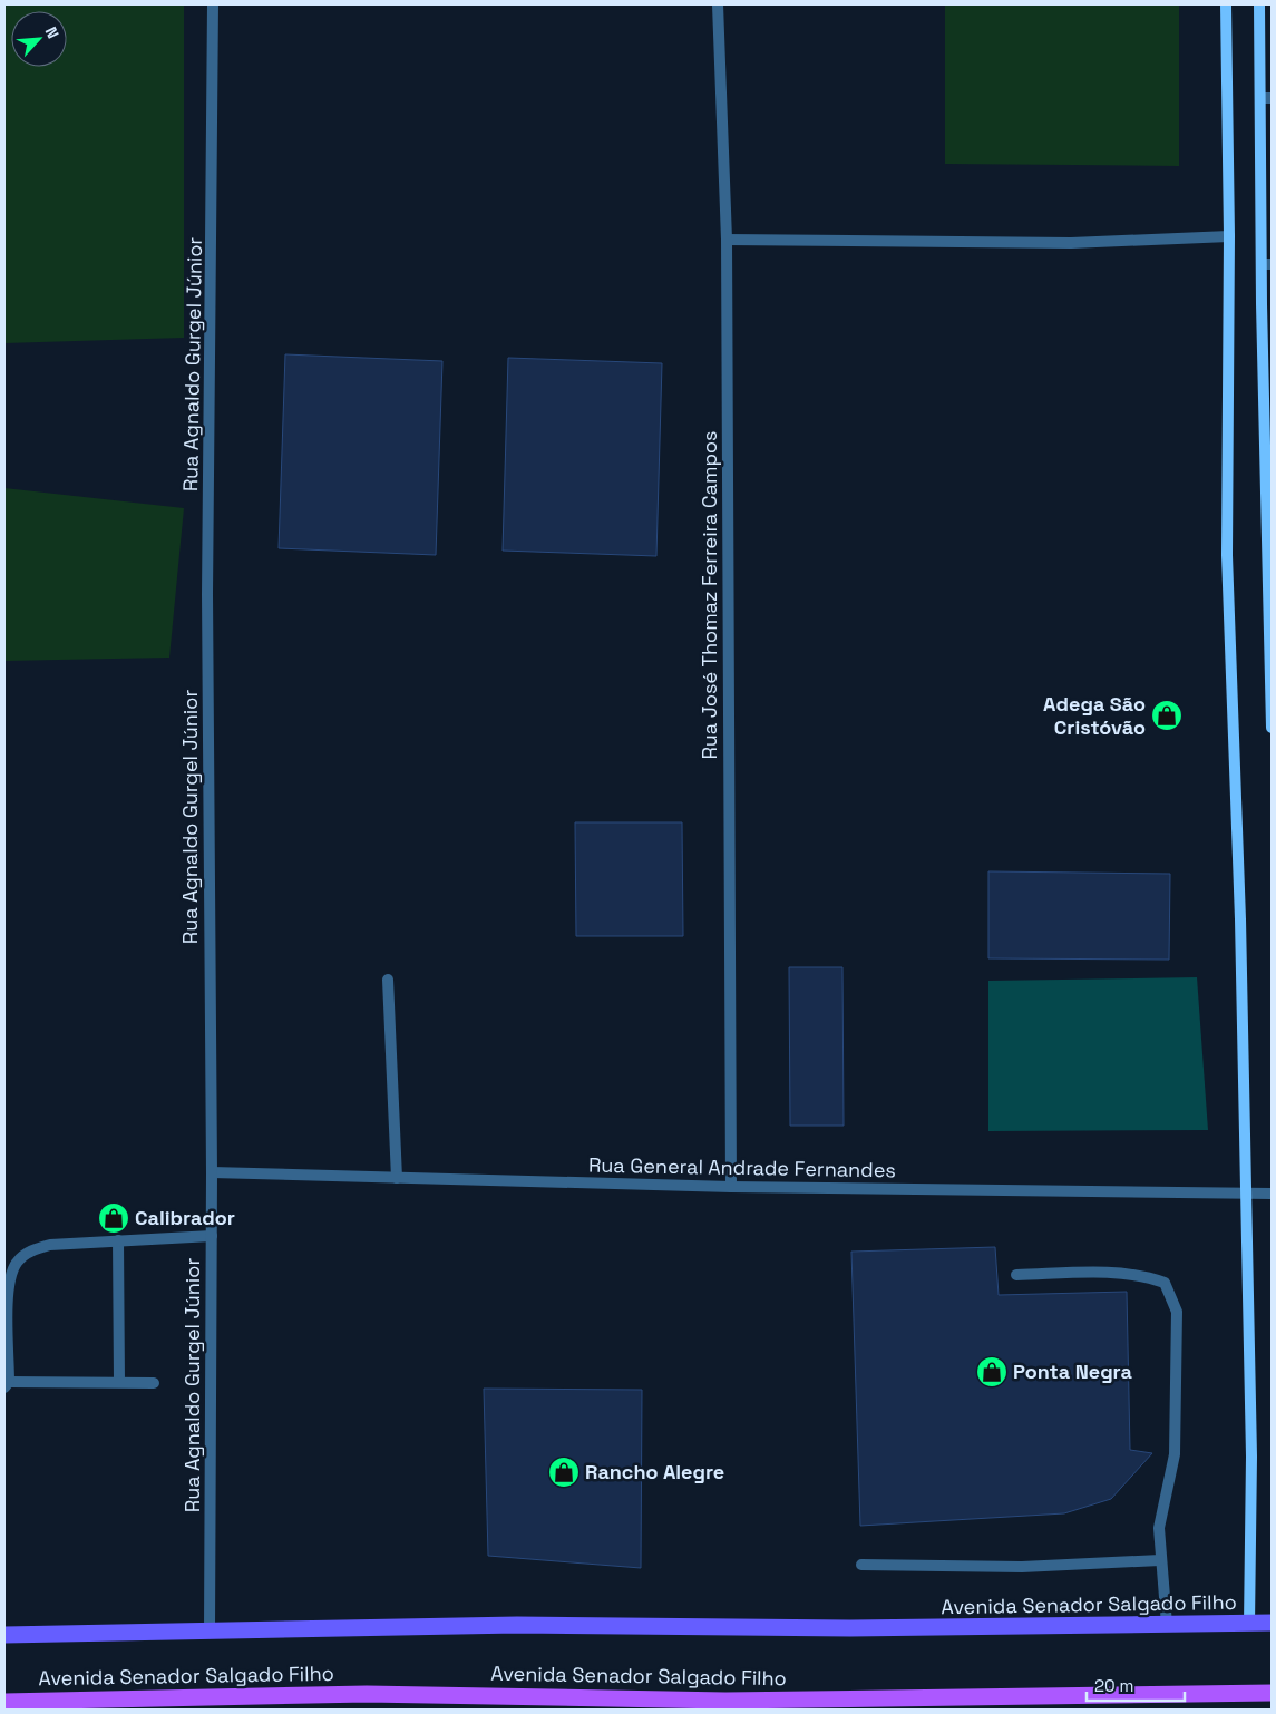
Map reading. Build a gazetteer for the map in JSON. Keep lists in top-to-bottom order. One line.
{"streets":{"highway":["Avenida Senador Salgado Filho"],"street":["Rua Agnaldo Gurgel Júnior","Rua José Thomaz Ferreira Campos","Rua General Andrade Fernandes"]},"crossings":[["Rua Agnaldo Gurgel Júnior","Rua General Andrade Fernandes"],["Rua Agnaldo Gurgel Júnior","Avenida Senador Salgado Filho"],["Rua José Thomaz Ferreira Campos","Rua General Andrade Fernandes"]],"places":{"shop":["Adega São Cristóvão","Calibrador","Ponta Negra","Rancho Alegre"]},"scale_bar":"20 m","north":"top right"}
